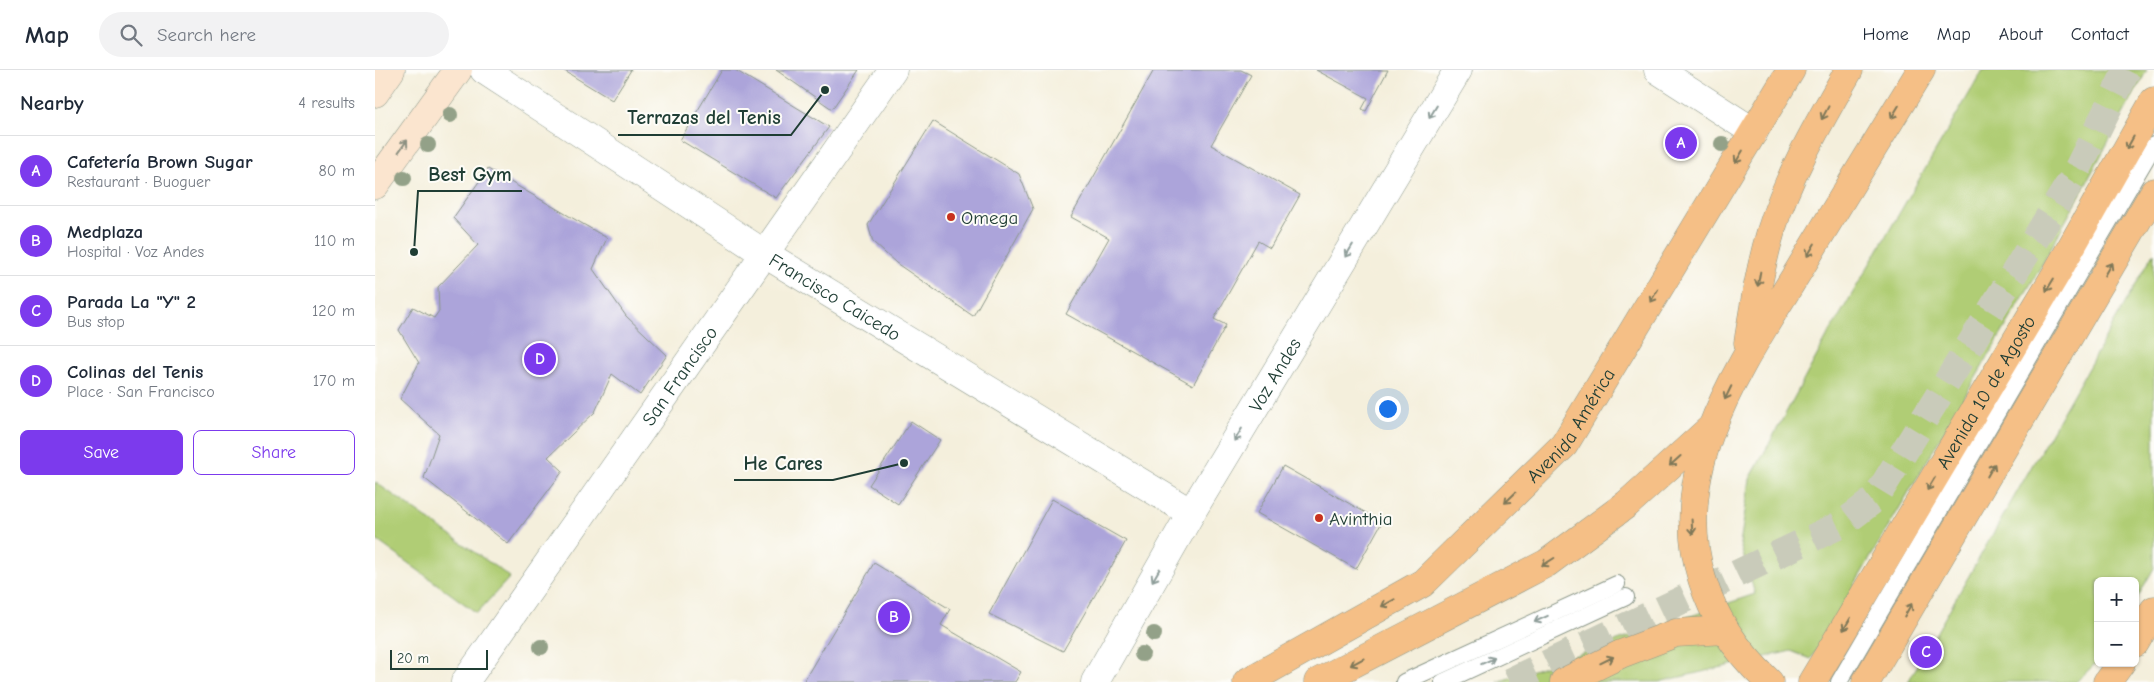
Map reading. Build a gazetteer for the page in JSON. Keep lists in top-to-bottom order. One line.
{"streets":{"main road":["Avenida 10 de Agosto","Avenida América"],"street":["Francisco Caicedo","Voz Andes","San Francisco"]},"crossings":[["Francisco Caicedo","Voz Andes"],["Francisco Caicedo","San Francisco"]],"one_way":["Voz Andes"],"places":["Terrazas del Tenis","Omega","Best Gym","He Cares","Avinthia"],"scale_bar":"20 m","page":{"header":"Map","search":"Search here","nav":["Home","Map","About","Contact"],"heading":["Nearby","4 results"],"pins":["A","D","B","C"],"list":[{"mark":"A","name":"Cafetería Brown Sugar","note":"Restaurant · Buoguer","value":"80 m"},{"mark":"B","name":"Medplaza","note":"Hospital · Voz Andes","value":"110 m"},{"mark":"C","name":"Parada La \"Y\" 2","note":"Bus stop","value":"120 m"},{"mark":"D","name":"Colinas del Tenis","note":"Place · San Francisco","value":"170 m"}],"buttons":["Save","Share"],"map_buttons":["+","−"],"scale":"20 m"}}
